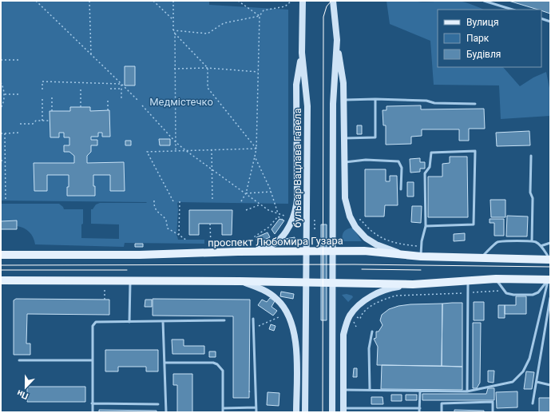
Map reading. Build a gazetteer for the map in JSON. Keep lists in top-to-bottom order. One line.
{"streets":{"main road":["бульвар Вацлава Гавела","проспект Любомира Гузара"]},"parks":["Медмістечко"],"legend":["Вулиця","Парк","Будівля"],"north":"bottom"}
